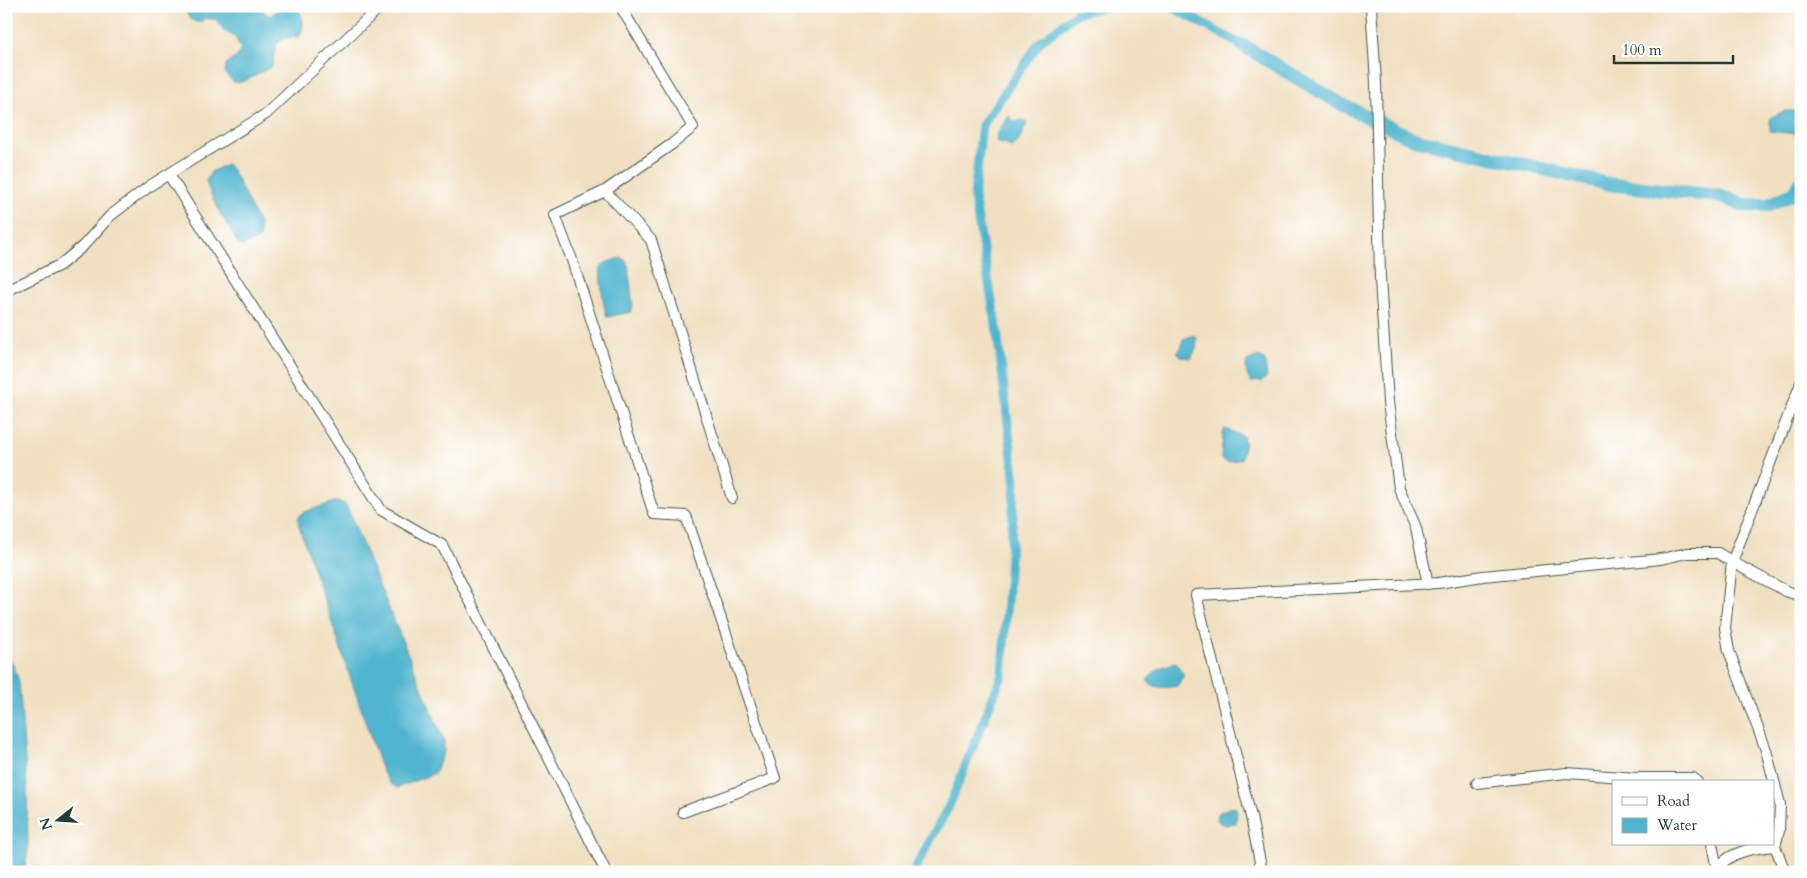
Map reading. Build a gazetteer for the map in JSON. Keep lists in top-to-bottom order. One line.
{"legend":["Road","Water"],"scale_bar":"100 m","north":"left"}
